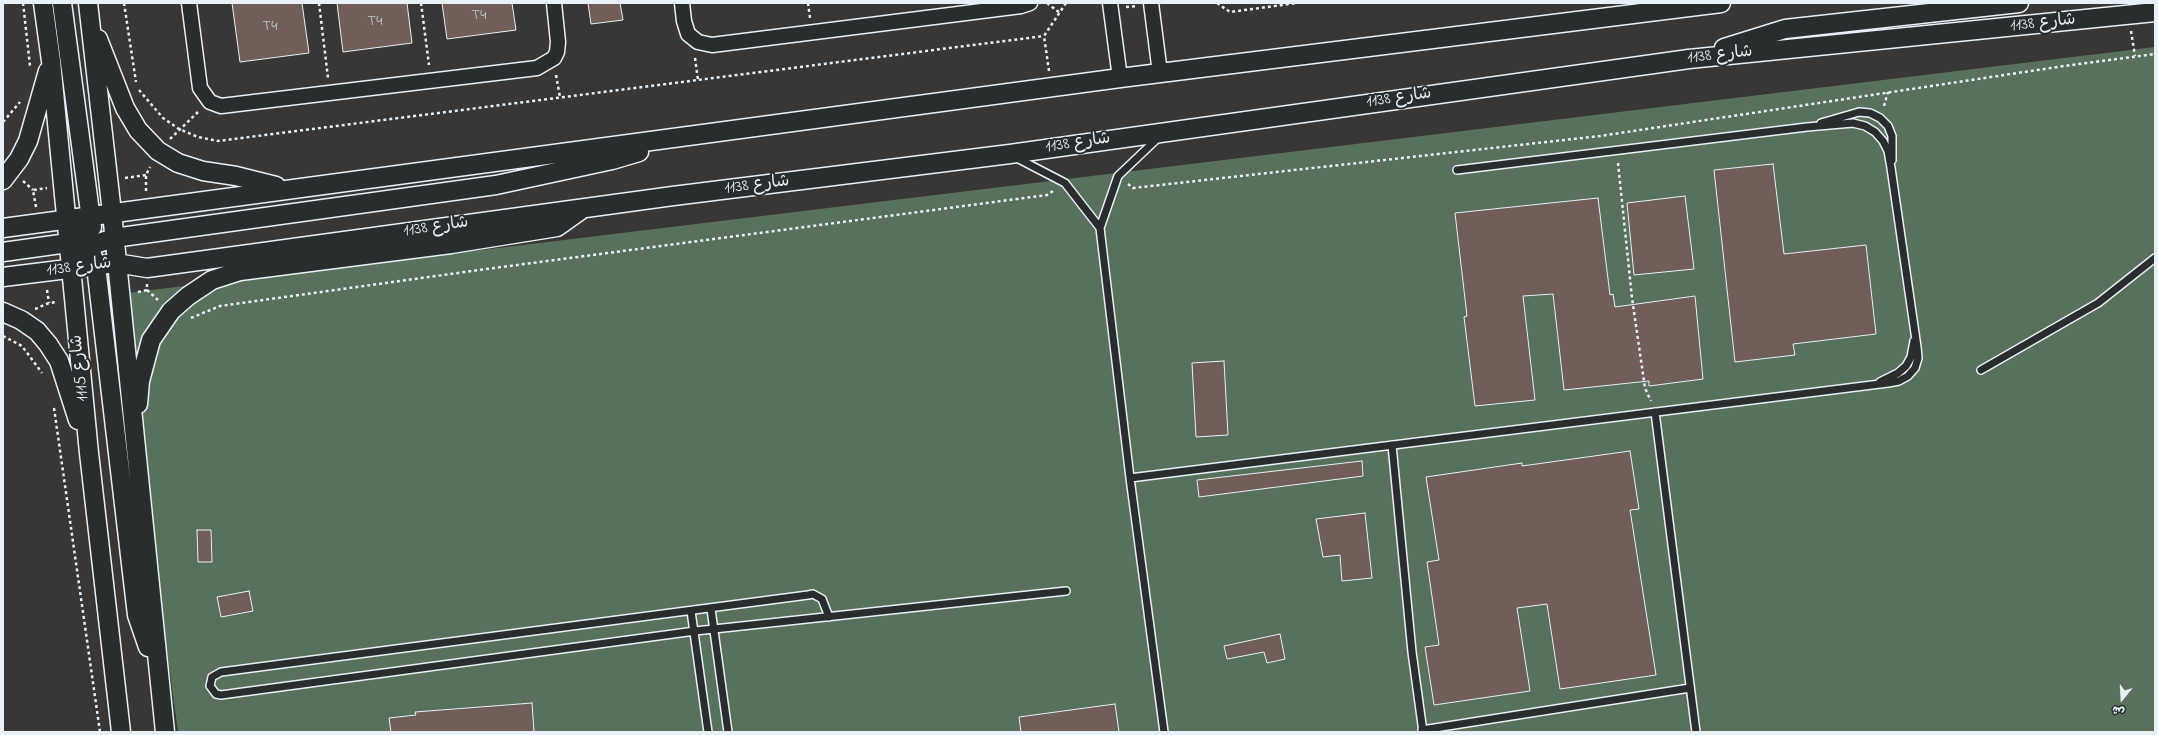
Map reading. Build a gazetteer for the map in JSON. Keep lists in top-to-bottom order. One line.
{"streets":{"street":["شارع 1138","شارع 1115"]},"crossings":[["شارع 1138","شارع 1115"]],"house_numbers":["T4","T4","T4"],"north":"bottom"}
